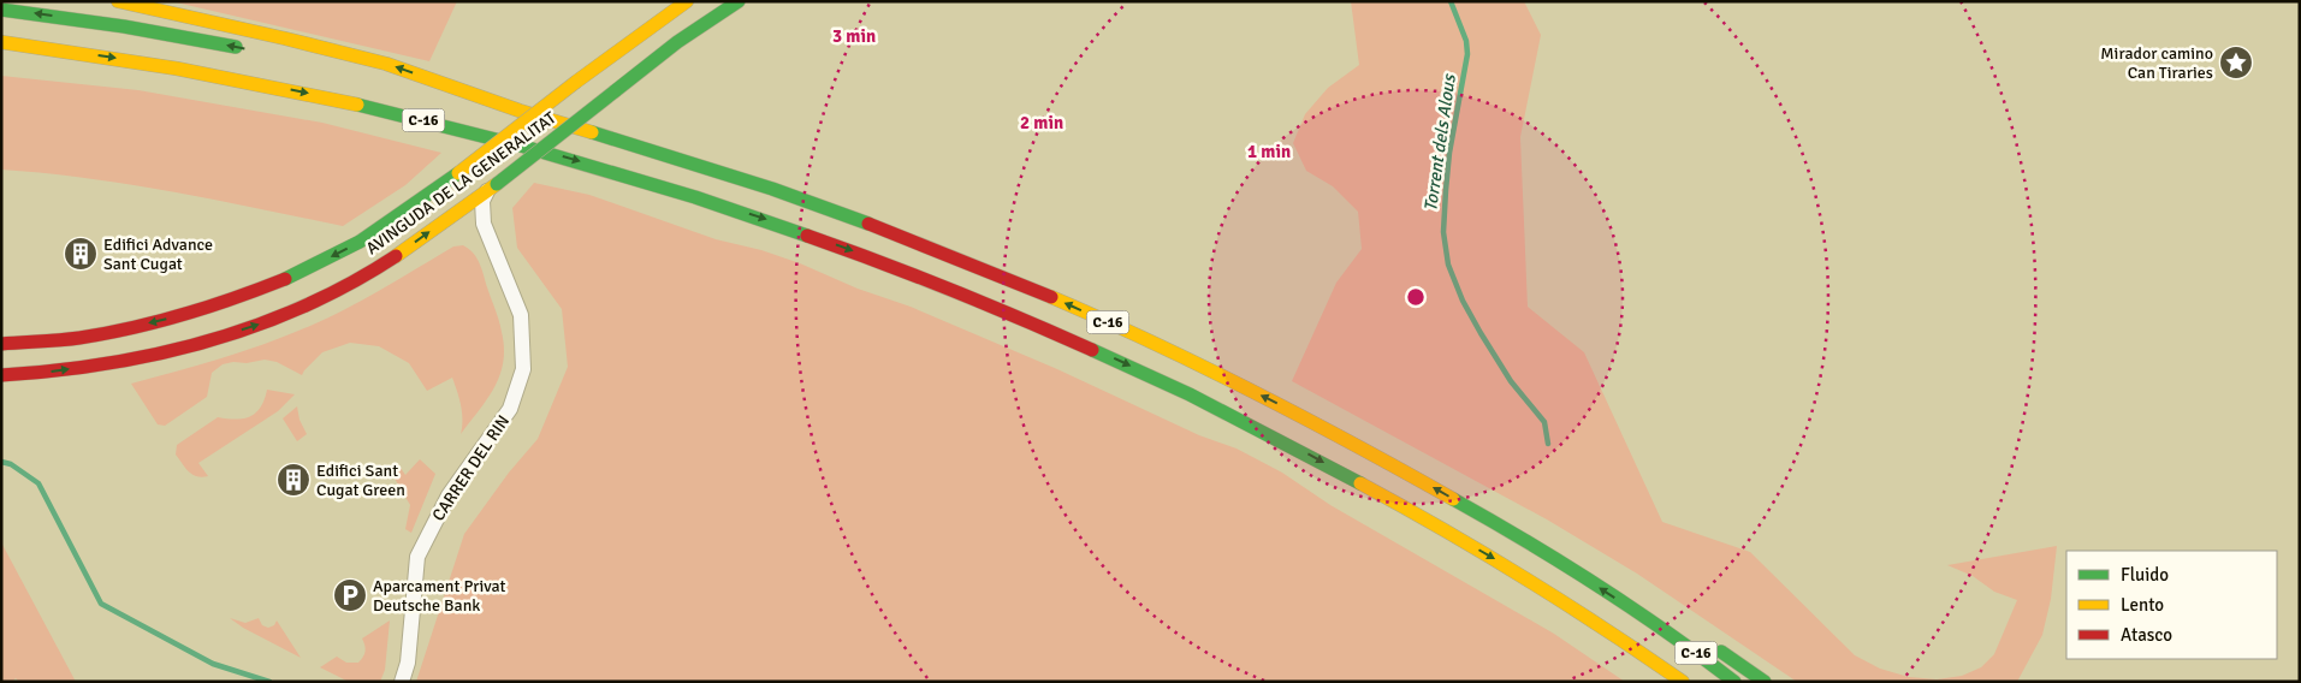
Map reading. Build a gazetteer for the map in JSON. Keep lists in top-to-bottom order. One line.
{"streets":{"main road":["C-16","AVINGUDA DE LA GENERALITAT"],"street":["CARRER DEL RIN"]},"crossings":[["AVINGUDA DE LA GENERALITAT","CARRER DEL RIN"]],"water":["Torrent dels Alous"],"places":{"place":["Mirador camino Can Tiraries"],"building":["Edifici Advance Sant Cugat","Edifici Sant Cugat Green"],"parking":["Aparcament Privat Deutsche Bank"]},"legend":["Fluido","Lento","Atasco"],"rings":["3 min","2 min","1 min"]}
